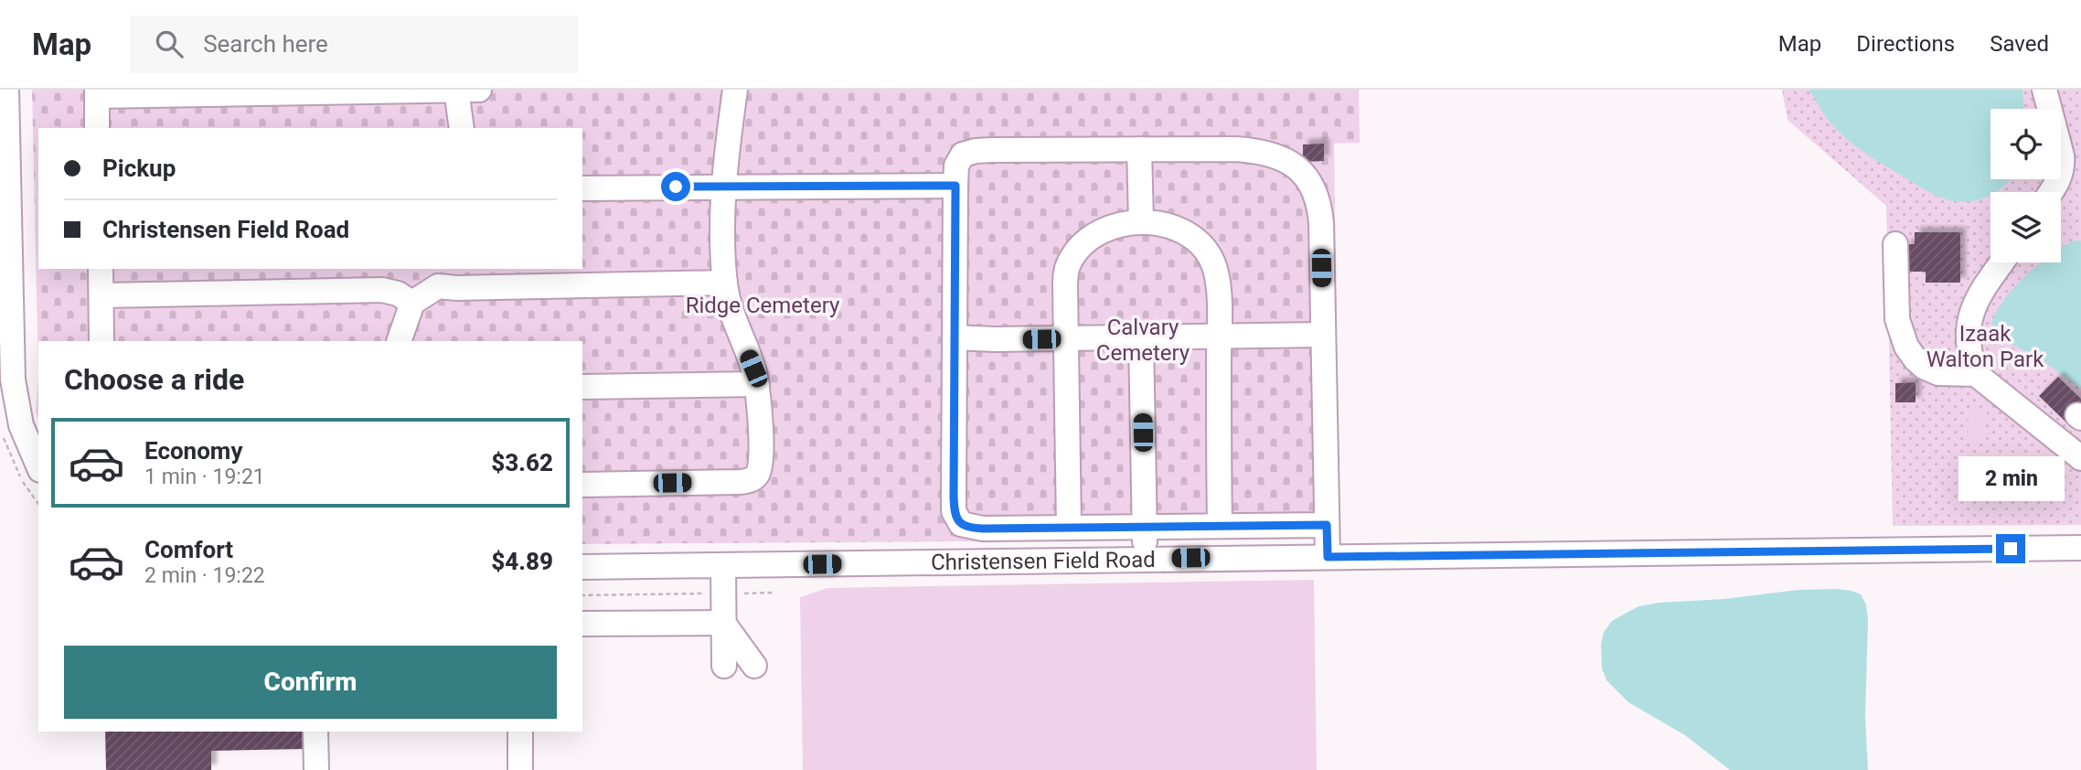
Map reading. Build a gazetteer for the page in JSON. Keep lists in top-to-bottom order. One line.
{"streets":{"street":["Christensen Field Road"]},"parks":["Ridge Cemetery","Calvary Cemetery","Izaak Walton Park"],"page":{"header":"Map","search":"Search here","nav":["Map","Directions","Saved"],"banner":["Pickup","Christensen Field Road"],"heading":"Choose a ride","list":[{"name":"Economy","note":"1 min · 19:21","value":"$3.62"},{"name":"Comfort","note":"2 min · 19:22","value":"$4.89"}],"bubble":"2 min","buttons":"Confirm"}}
